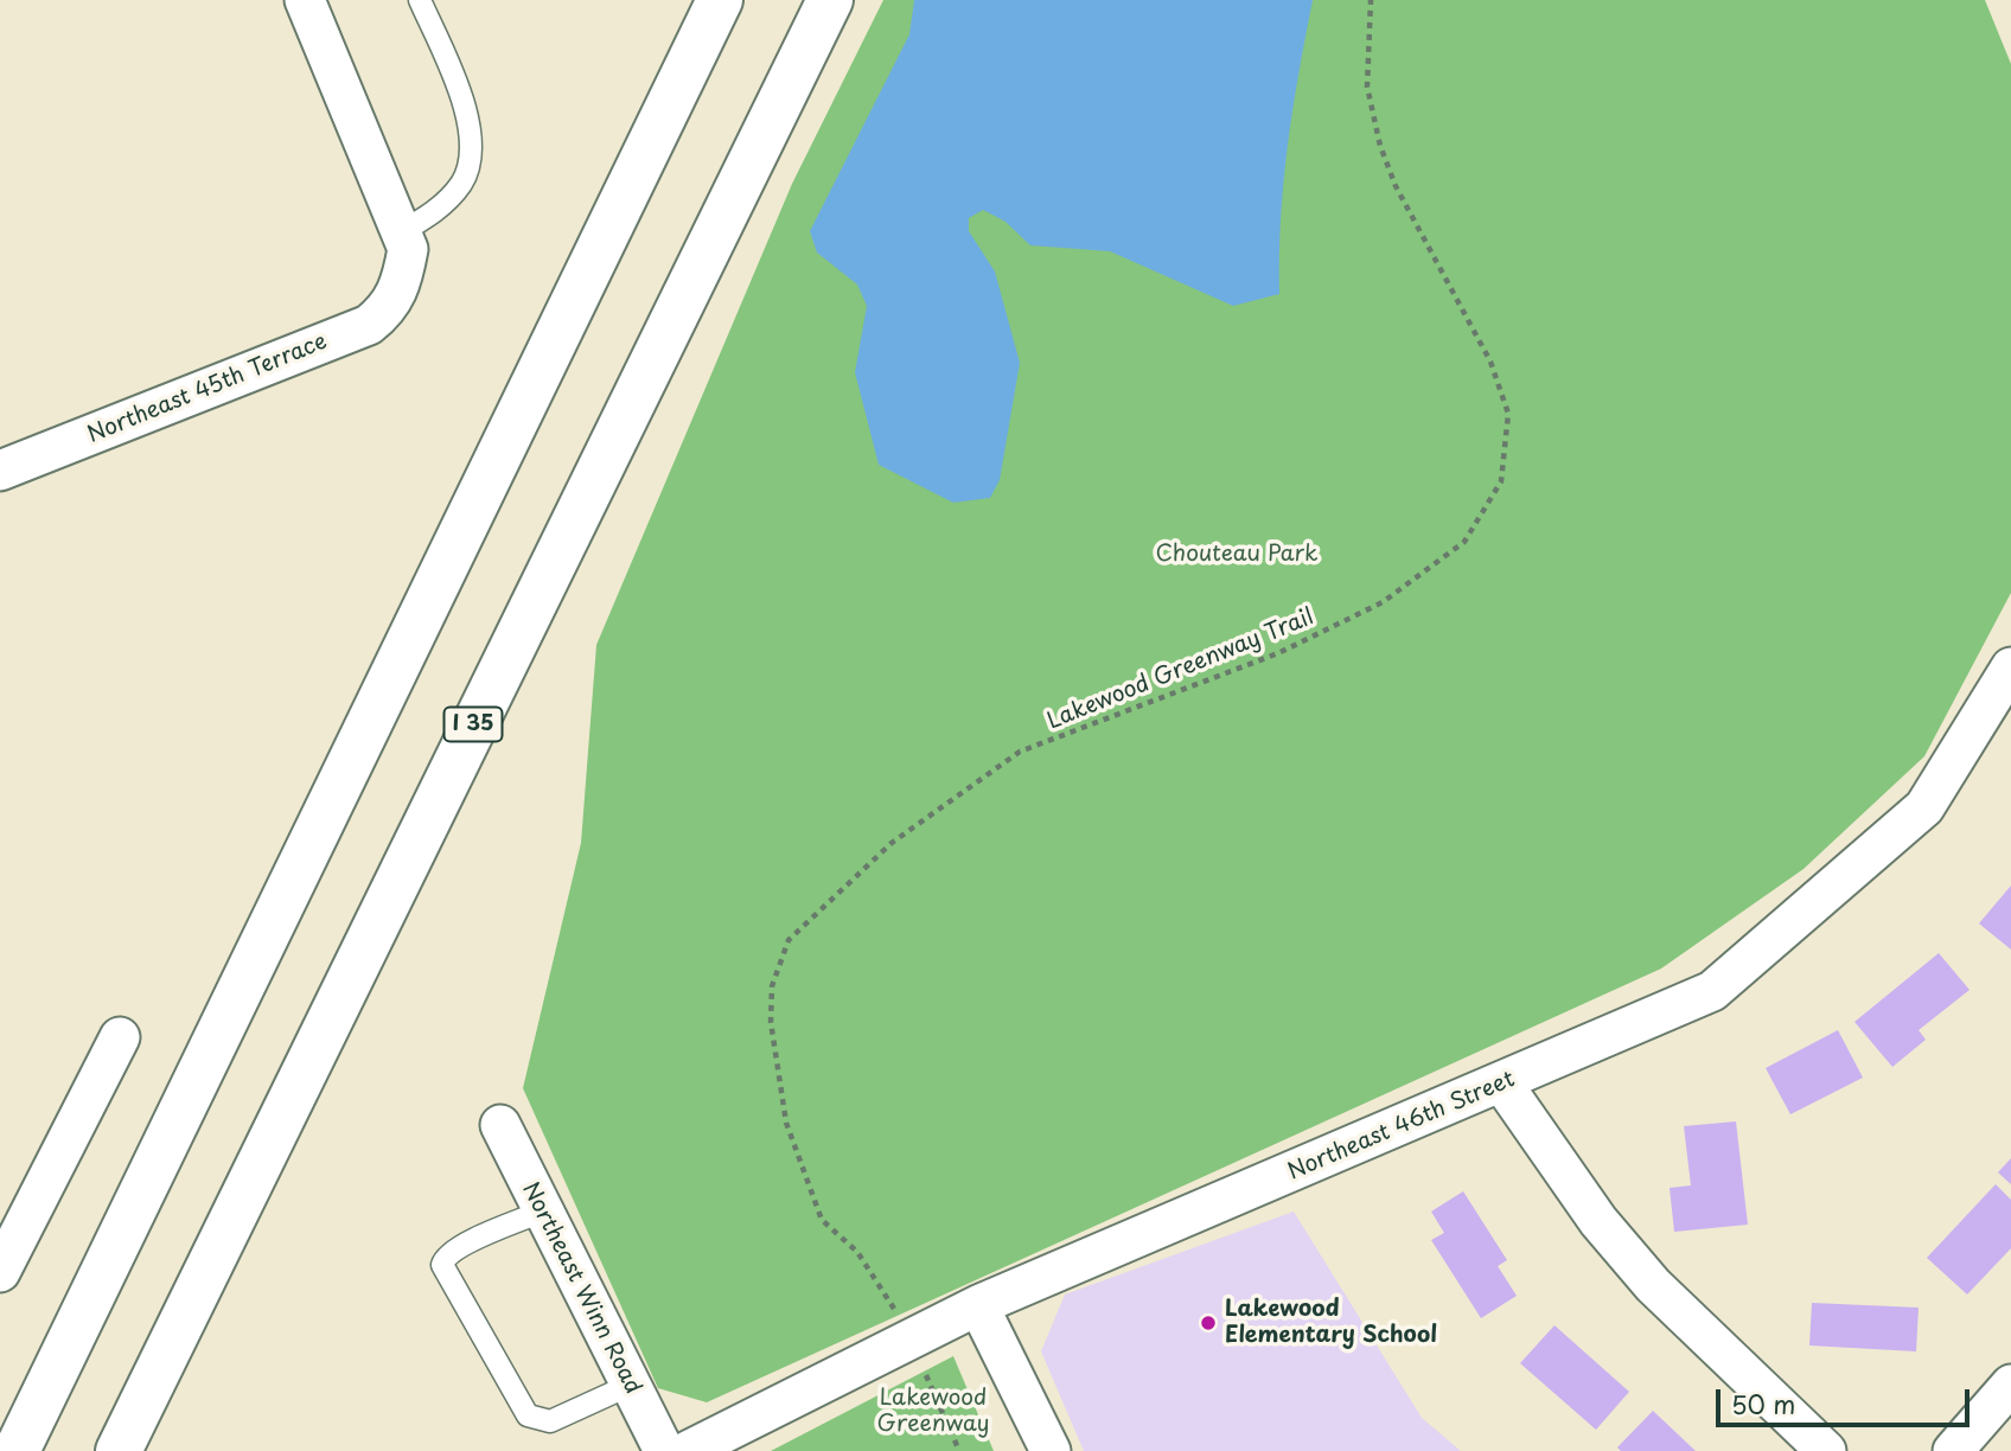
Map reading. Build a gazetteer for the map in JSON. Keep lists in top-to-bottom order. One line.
{"streets":{"highway":["I 35"],"street":["Northeast 45th Terrace","Northeast 46th Street","Northeast Winn Road"],"path":["Lakewood Greenway Trail"]},"parks":["Chouteau Park","Lakewood Greenway"],"places":["Lakewood Elementary School"],"scale_bar":"50 m"}
